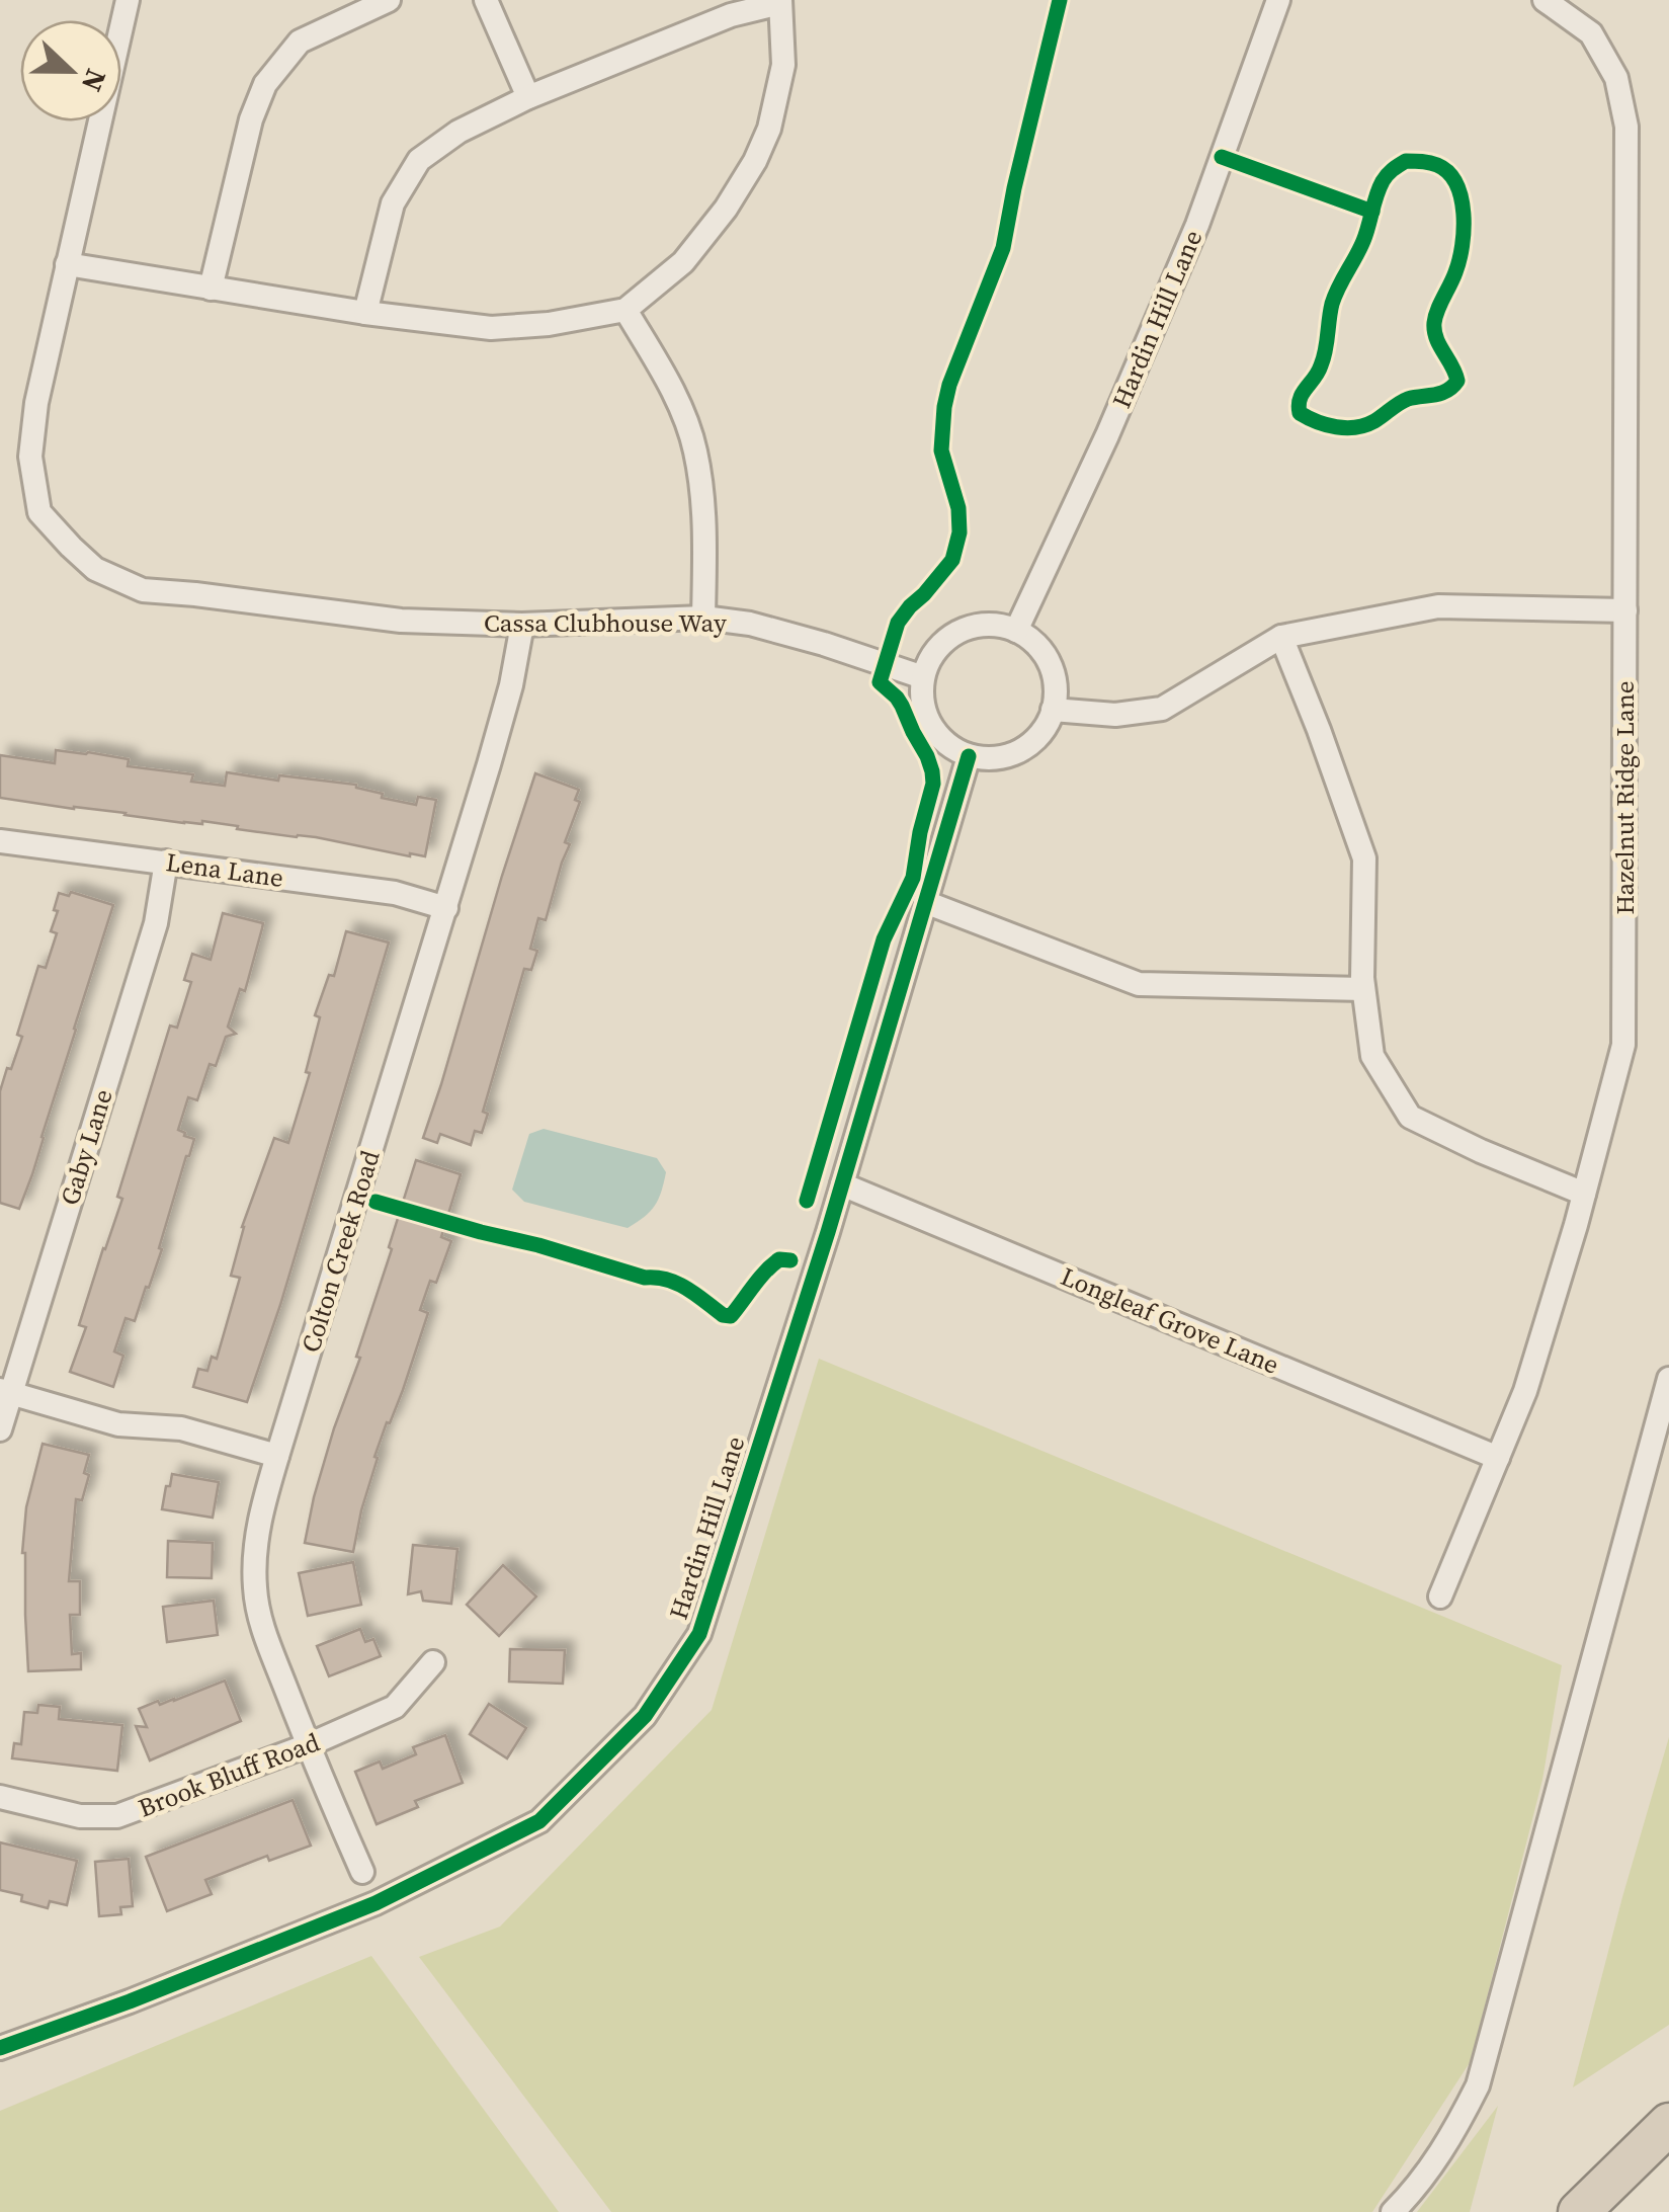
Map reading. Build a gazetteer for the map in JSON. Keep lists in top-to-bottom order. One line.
{"streets":{"street":["Hardin Hill Lane","Cassa Clubhouse Way","Hazelnut Ridge Lane","Lena Lane","Gaby Lane","Colton Creek Road","Longleaf Grove Lane","Brook Bluff Road"]},"crossings":[["Hardin Hill Lane","Cassa Clubhouse Way"],["Hardin Hill Lane","Longleaf Grove Lane"],["Cassa Clubhouse Way","Colton Creek Road"],["Hazelnut Ridge Lane","Longleaf Grove Lane"],["Lena Lane","Gaby Lane"],["Lena Lane","Colton Creek Road"],["Colton Creek Road","Brook Bluff Road"]],"north":"right"}
